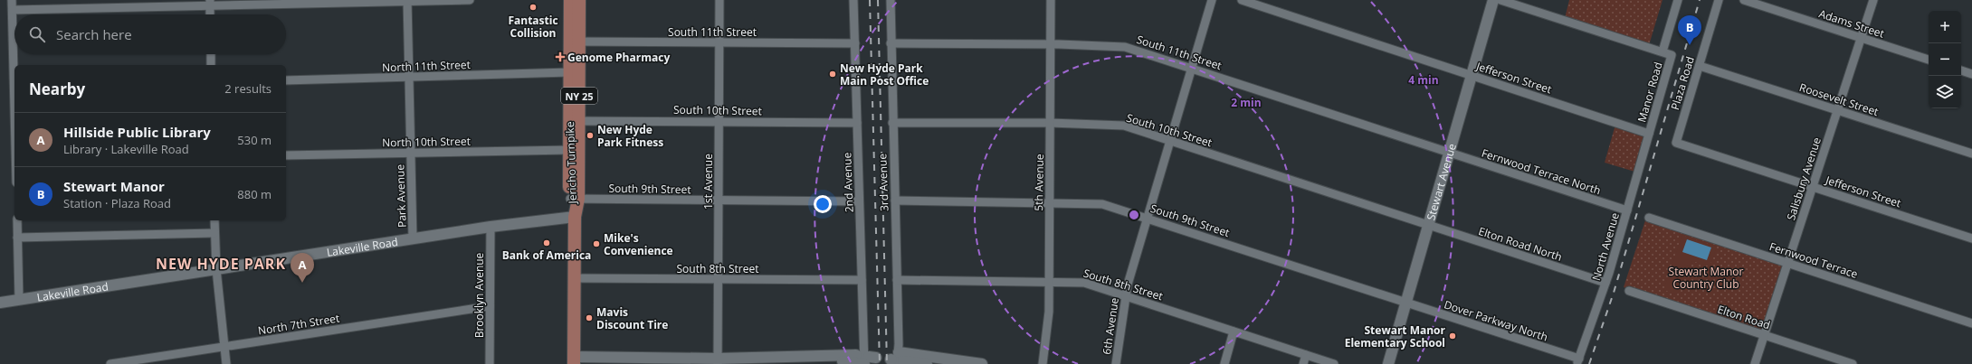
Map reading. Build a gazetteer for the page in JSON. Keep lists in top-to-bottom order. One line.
{"streets":{"main road":["NY 25","Jericho Turnpike","Stewart Avenue","Lakeville Road"],"street":["Adams Street","South 11th Street","North 11th Street","Jefferson Street","Plaza Road","Manor Road","Roosevelt Street","South 10th Street","North 10th Street","Fernwood Terrace North","Salisbury Avenue","1st Avenue","2nd Avenue","3rd Avenue","5th Avenue","South 9th Street","Park Avenue","Elton Road North","North Avenue","Fernwood Terrace","South 8th Street","Brooklyn Avenue","Elton Road","Dover Parkway North","North 7th Street","6th Avenue"]},"crossings":[["Adams Street","Salisbury Avenue"],["South 11th Street","Jericho Turnpike"],["South 11th Street","Fernwood Terrace North"],["South 11th Street","1st Avenue"],["South 11th Street","2nd Avenue"],["South 11th Street","3rd Avenue"],["South 11th Street","5th Avenue"],["South 11th Street","Stewart Avenue"],["South 11th Street","6th Avenue"],["North 11th Street","Jericho Turnpike"],["North 11th Street","Park Avenue"],["Jefferson Street","Plaza Road"],["Jefferson Street","Manor Road"],["Jefferson Street","Salisbury Avenue"],["Jefferson Street","Stewart Avenue"],["Jefferson Street","North Avenue"],["Plaza Road","Roosevelt Street"],["Manor Road","North Avenue"],["Roosevelt Street","Salisbury Avenue"],["South 10th Street","Jericho Turnpike"],["South 10th Street","1st Avenue"],["South 10th Street","2nd Avenue"],["South 10th Street","3rd Avenue"],["South 10th Street","5th Avenue"],["South 10th Street","Stewart Avenue"],["South 10th Street","Elton Road North"],["South 10th Street","6th Avenue"],["North 10th Street","Jericho Turnpike"],["North 10th Street","Park Avenue"],["Jericho Turnpike","South 9th Street"],["Jericho Turnpike","Lakeville Road"],["Jericho Turnpike","South 8th Street"],["Fernwood Terrace North","Stewart Avenue"],["Fernwood Terrace North","North Avenue"],["Salisbury Avenue","Fernwood Terrace"],["Salisbury Avenue","Elton Road"],["1st Avenue","South 9th Street"],["1st Avenue","South 8th Street"],["2nd Avenue","South 9th Street"],["2nd Avenue","South 8th Street"],["3rd Avenue","South 9th Street"],["3rd Avenue","South 8th Street"],["5th Avenue","South 9th Street"],["5th Avenue","South 8th Street"],["Stewart Avenue","South 9th Street"],["Stewart Avenue","Elton Road North"],["Stewart Avenue","Dover Parkway North"],["South 9th Street","Dover Parkway North"],["South 9th Street","6th Avenue"],["Park Avenue","Lakeville Road"],["Elton Road North","North Avenue"],["Lakeville Road","Brooklyn Avenue"],["North Avenue","Dover Parkway North"],["South 8th Street","6th Avenue"],["Brooklyn Avenue","North 7th Street"]],"districts":["NEW HYDE PARK"],"parks":["Stewart Manor Country Club"],"places":{"other":["Fantastic Collision","New Hyde Park Main Post Office","New Hyde Park Fitness","Bank of America","Mike's Convenience","Mavis Discount Tire","Stewart Manor Elementary School"],"health":["Genome Pharmacy"]},"page":{"map_buttons":["+","−"],"search":"Search here","pins":["B","A"],"heading":["Nearby","2 results"],"list":[{"mark":"A","name":"Hillside Public Library","note":"Library · Lakeville Road","value":"530 m"},{"mark":"B","name":"Stewart Manor","note":"Station · Plaza Road","value":"880 m"}]},"rings":["4 min","2 min"]}
